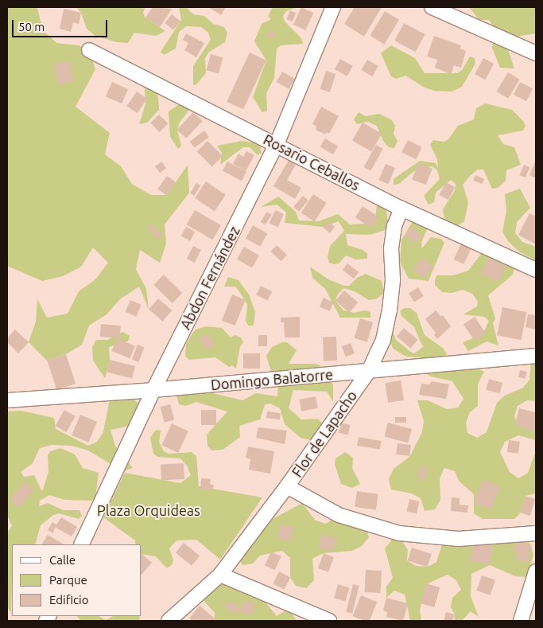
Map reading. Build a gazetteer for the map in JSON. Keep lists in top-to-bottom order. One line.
{"streets":{"street":["Rosario Ceballos","Abdon Fernández","Domingo Balatorre","Flor de Lapacho"]},"crossings":[["Rosario Ceballos","Abdon Fernández"],["Rosario Ceballos","Flor de Lapacho"],["Abdon Fernández","Domingo Balatorre"],["Domingo Balatorre","Flor de Lapacho"]],"parks":["Plaza Orquideas"],"legend":["Calle","Parque","Edificio"],"scale_bar":"50 m"}
